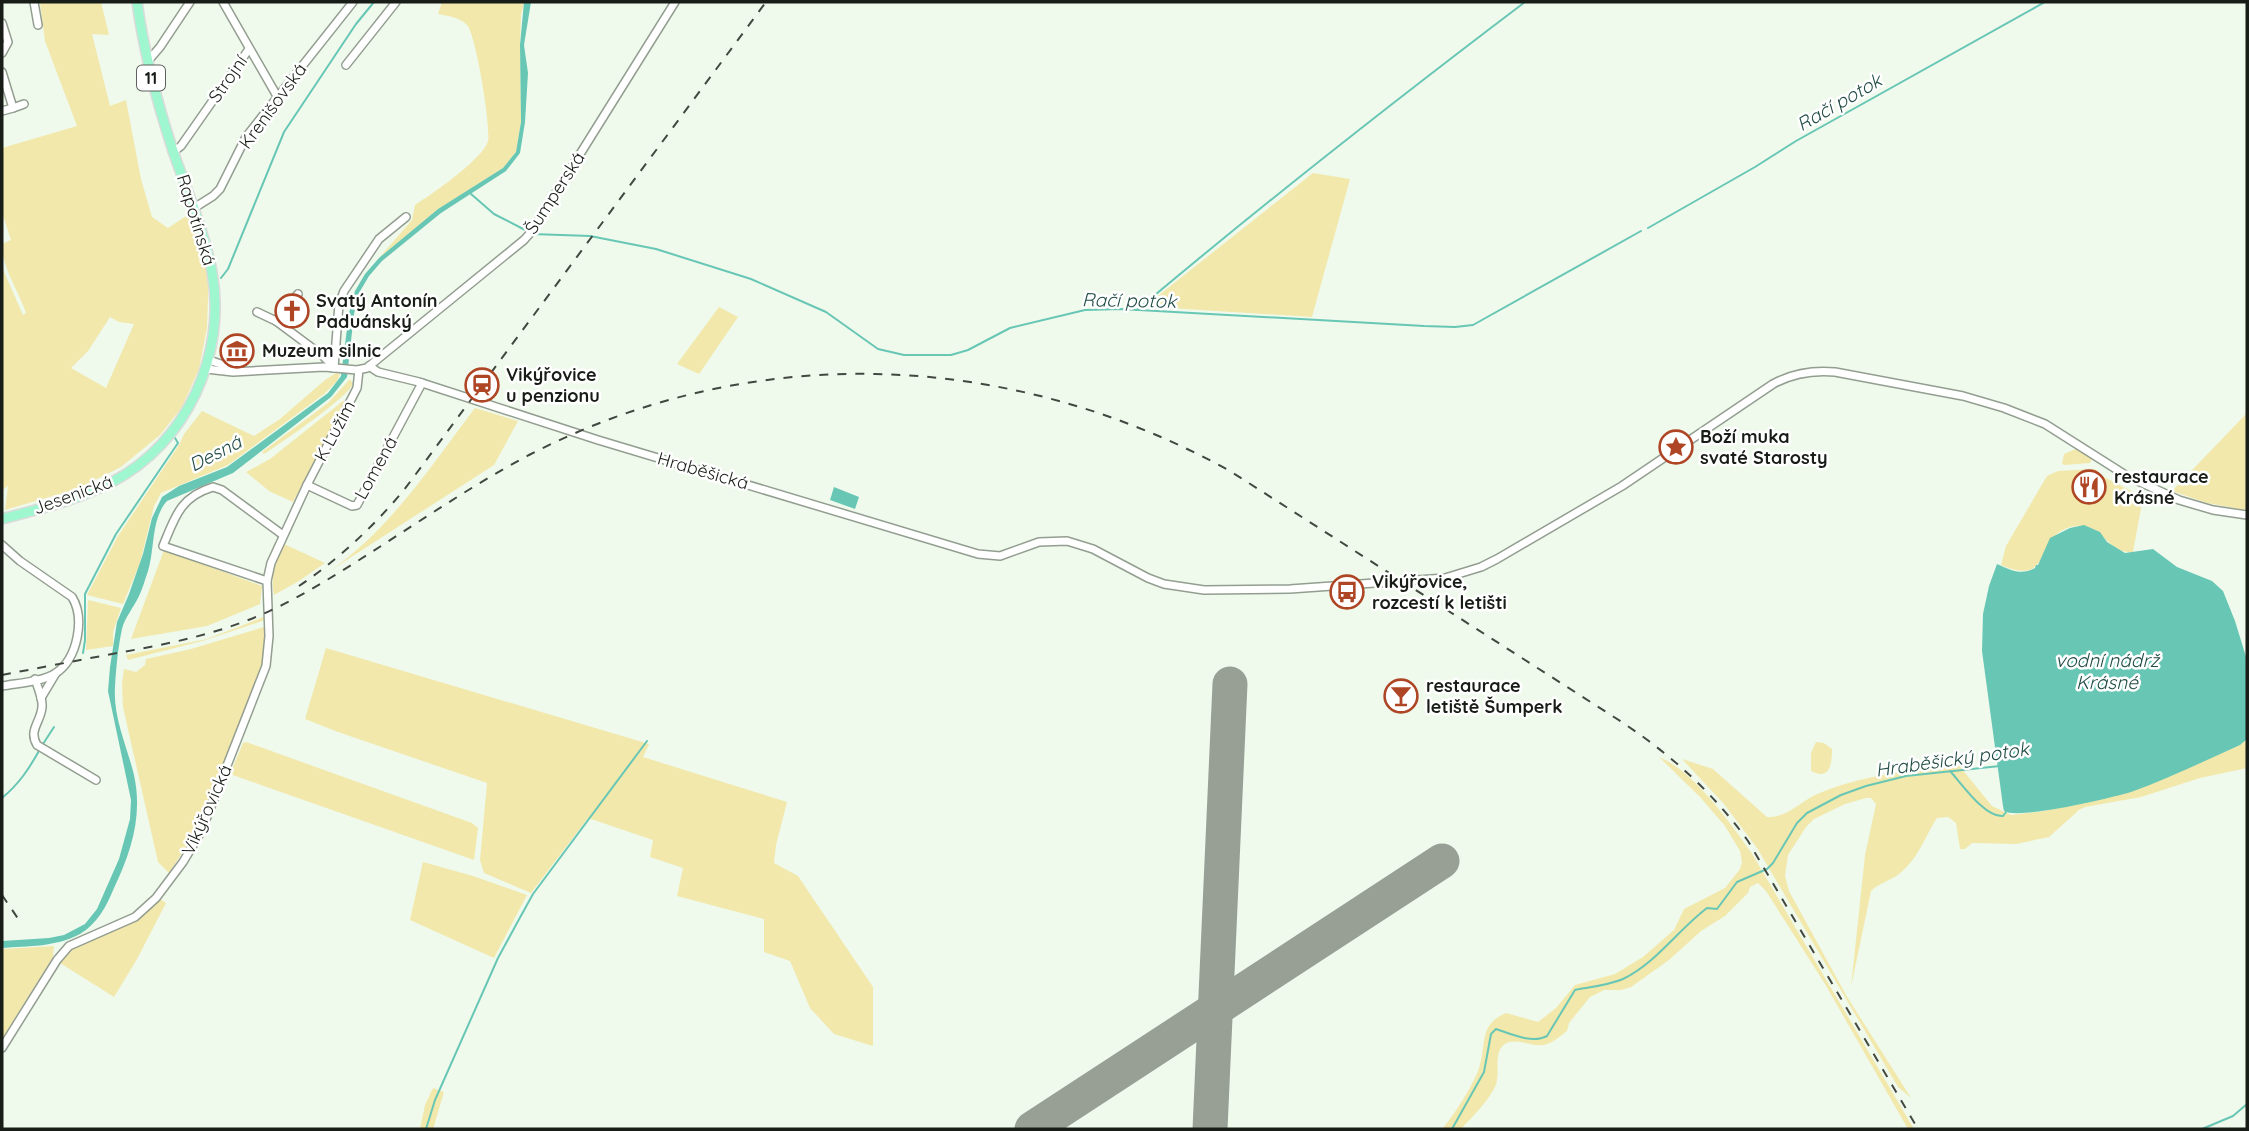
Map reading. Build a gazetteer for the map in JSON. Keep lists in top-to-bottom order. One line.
{"streets":{"main road":["11","Rapotínská","Jesenická"],"street":["Strojní","Krenišovská","Šumperská","K Lužím","Lomená","Hraběšická","Vikýřovická"]},"crossings":[["Strojní","Krenišovská"],["Strojní","Rapotínská"],["Krenišovská","Rapotínská"],["Šumperská","K Lužím"],["Šumperská","Hraběšická"],["Rapotínská","Jesenická"],["K Lužím","Lomená"],["K Lužím","Vikýřovická"],["Lomená","Hraběšická"],["Lomená","Vikýřovická"]],"water":["Račí potok","Desná","vodní nádrž Krásné","Hraběšický potok"],"places":{"church":["Svatý Antonín Paduánský"],"museum":["Muzeum silnic"],"station":["Vikýřovice u penzionu"],"place":["Boží muka svaté Starosty"],"restaurant":["restaurace Krásné"],"bus stop":["Vikýřovice, rozcestí k letišti"],"bar":["restaurace letiště Šumperk"]}}
